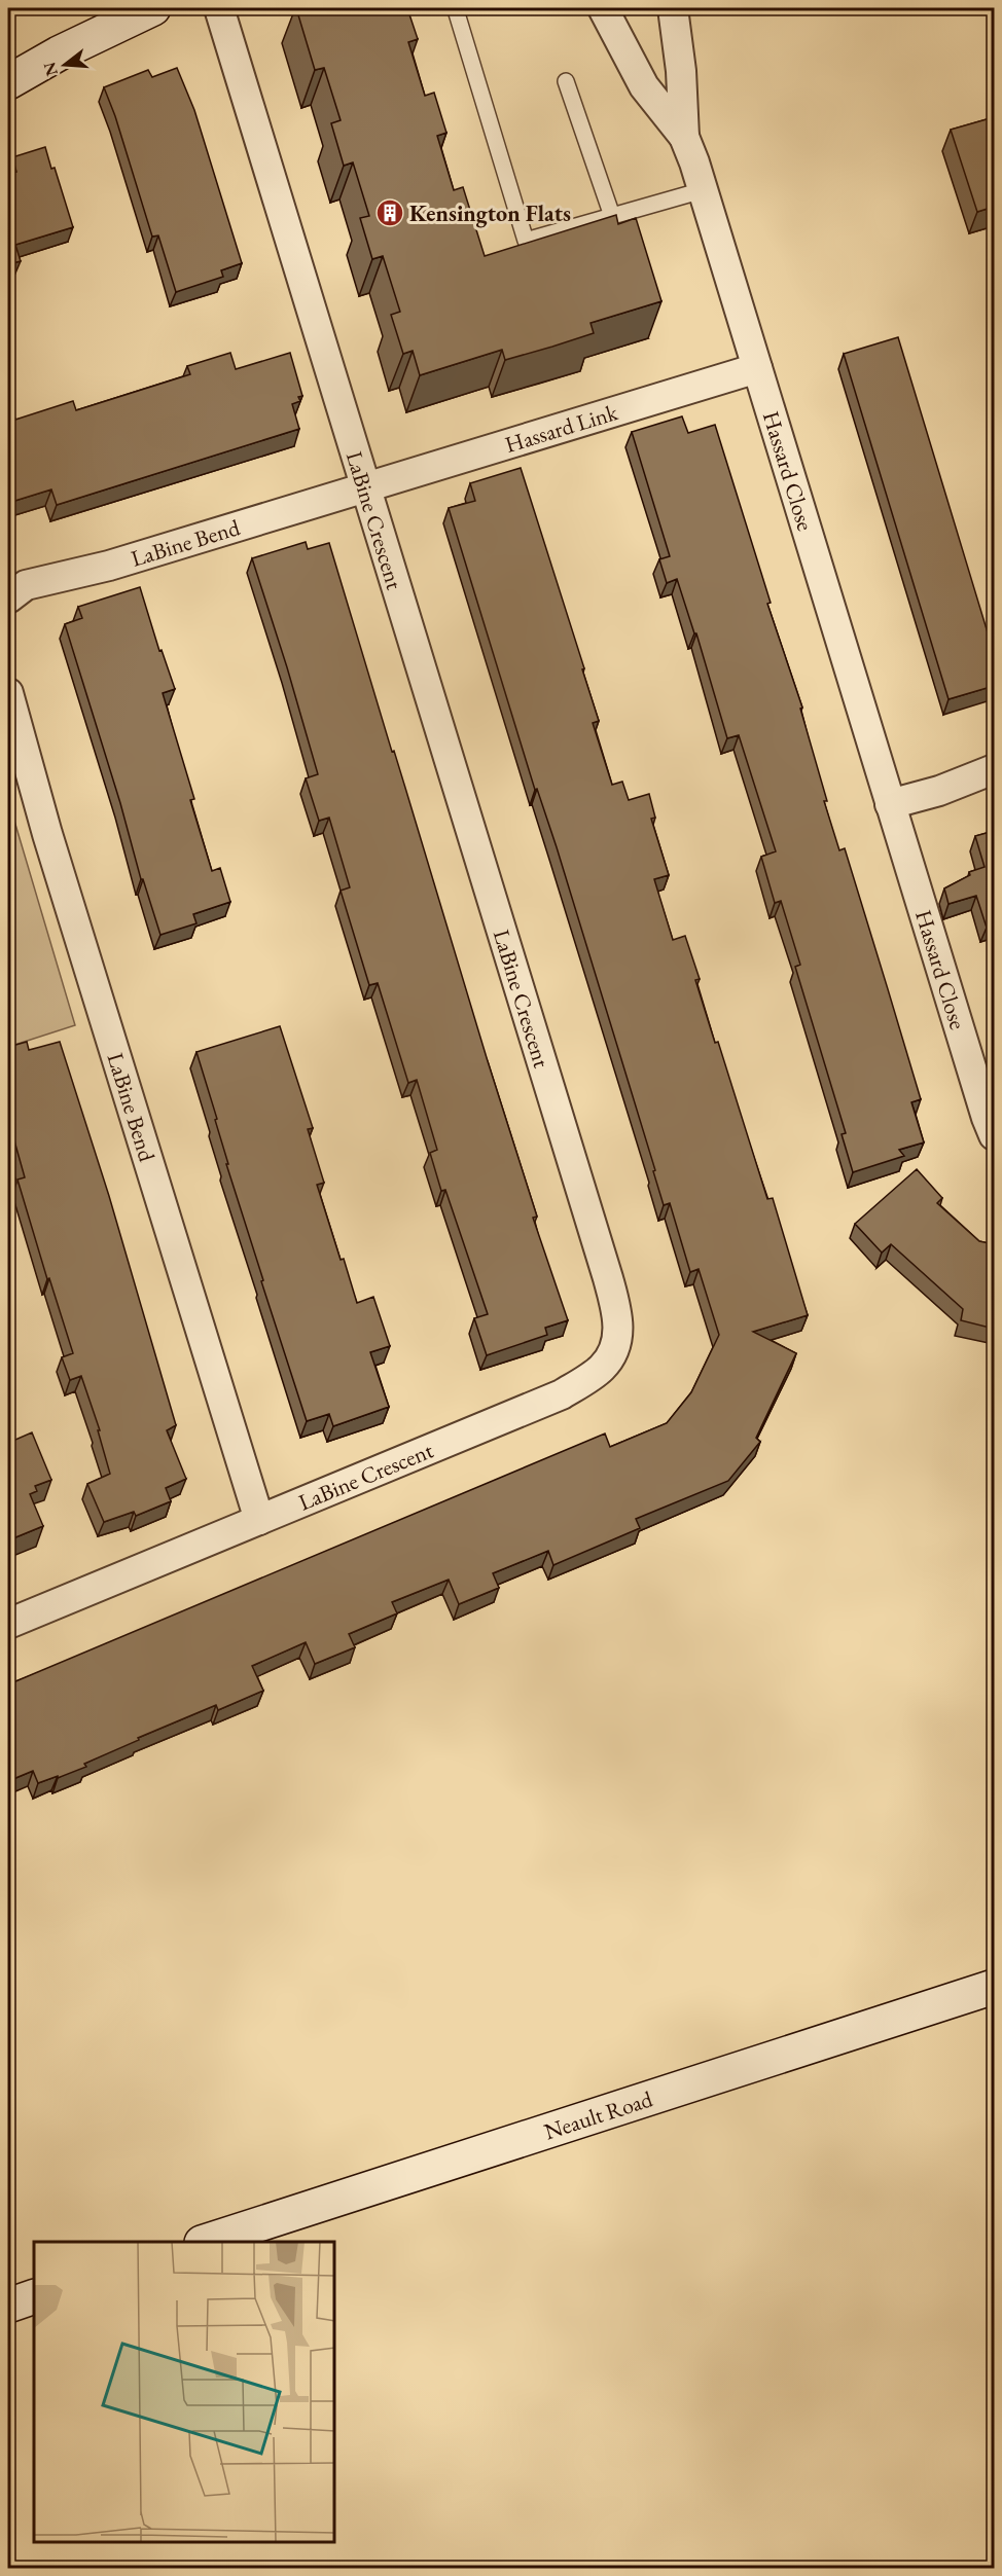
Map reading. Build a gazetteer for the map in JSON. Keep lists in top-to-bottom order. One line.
{"streets":{"main road":["Neault Road"],"street":["Hassard Link","Hassard Close","LaBine Crescent","LaBine Bend"]},"crossings":[["Hassard Link","Hassard Close"],["Hassard Link","LaBine Crescent"],["Hassard Link","LaBine Bend"],["LaBine Crescent","LaBine Bend"]],"places":{"building":["Kensington Flats"]},"north":"left"}
